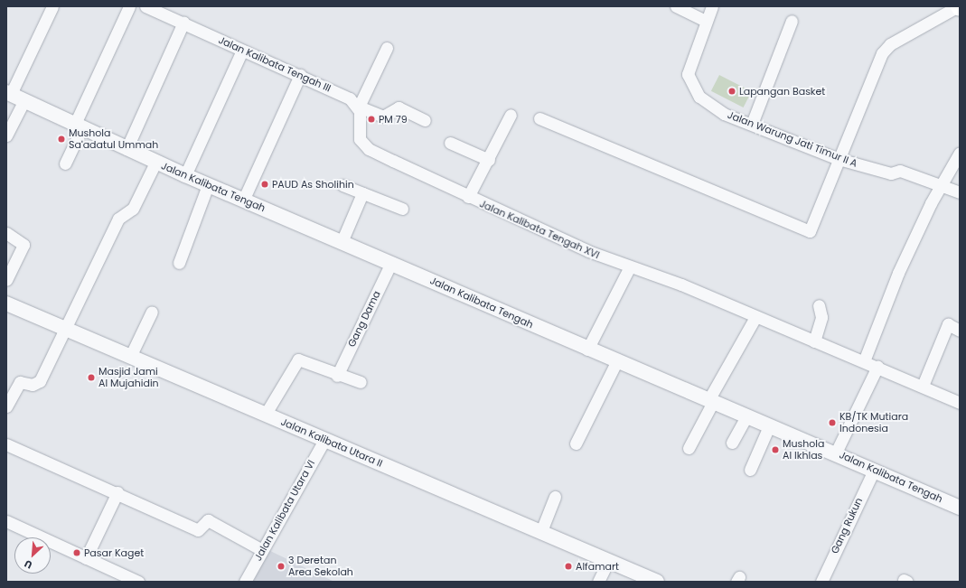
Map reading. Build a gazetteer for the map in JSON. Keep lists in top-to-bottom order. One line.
{"streets":{"street":["Jalan Kalibata Tengah III","Jalan Warung Jati Timur II A","Jalan Kalibata Tengah","Jalan Kalibata Tengah XVI","Gang Dama","Jalan Kalibata Utara II","Jalan Kalibata Utara VI","Gang Rukun"]},"crossings":[["Jalan Kalibata Tengah III","Jalan Kalibata Tengah XVI"],["Jalan Kalibata Tengah","Gang Dama"],["Jalan Kalibata Tengah","Gang Rukun"],["Jalan Kalibata Utara II","Jalan Kalibata Utara VI"]],"places":["Lapangan Basket","PM 79","Mushola Sa'adatul Ummah","PAUD As Sholihin","Masjid Jami Al Mujahidin","KB/TK Mutiara Indonesia","Mushola Al Ikhlas","Pasar Kaget","3 Deretan Area Sekolah","Alfamart"],"north":"bottom left"}
